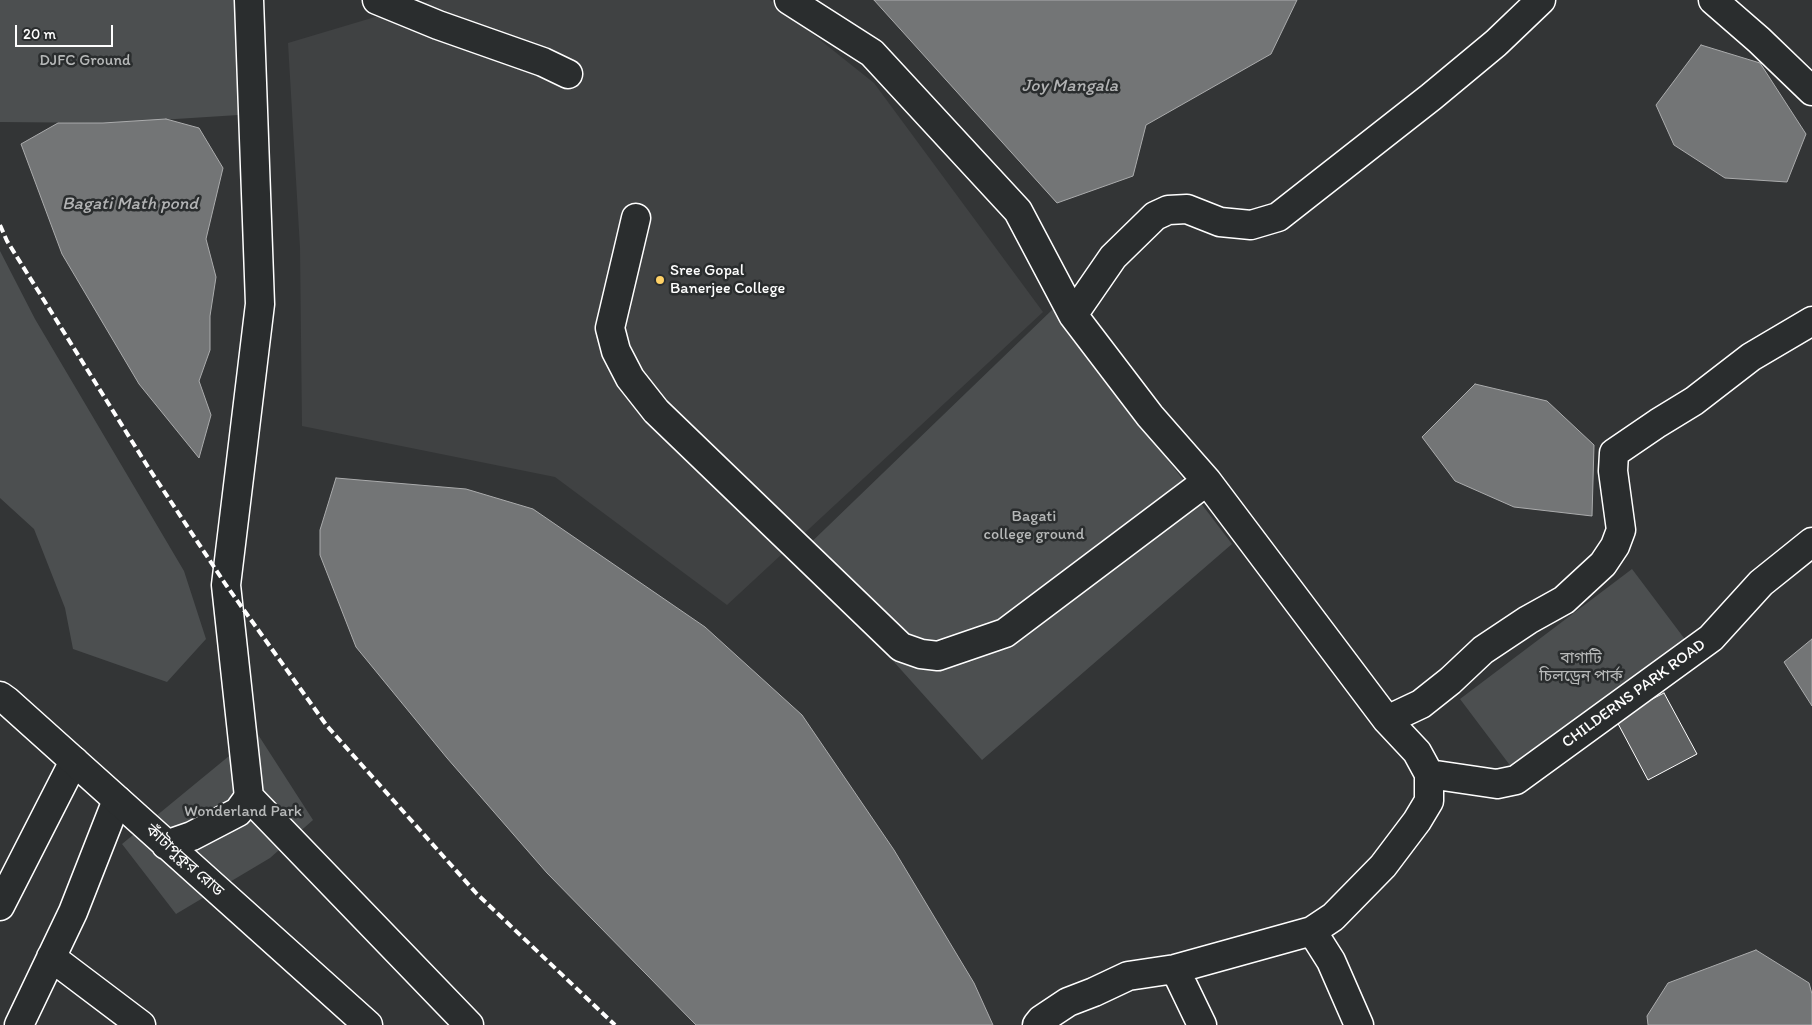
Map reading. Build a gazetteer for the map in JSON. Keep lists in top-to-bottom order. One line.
{"streets":{"street":["CHILDERNS PARK ROAD","কাঁটাপুকুর রোড"]},"water":["Joy Mangala","Bagati Math pond"],"parks":["DJFC Ground","Bagati college ground","বাগাটি চিলড্রেন পার্ক","Wonderland Park"],"places":["Sree Gopal Banerjee College"],"scale_bar":"20 m"}
